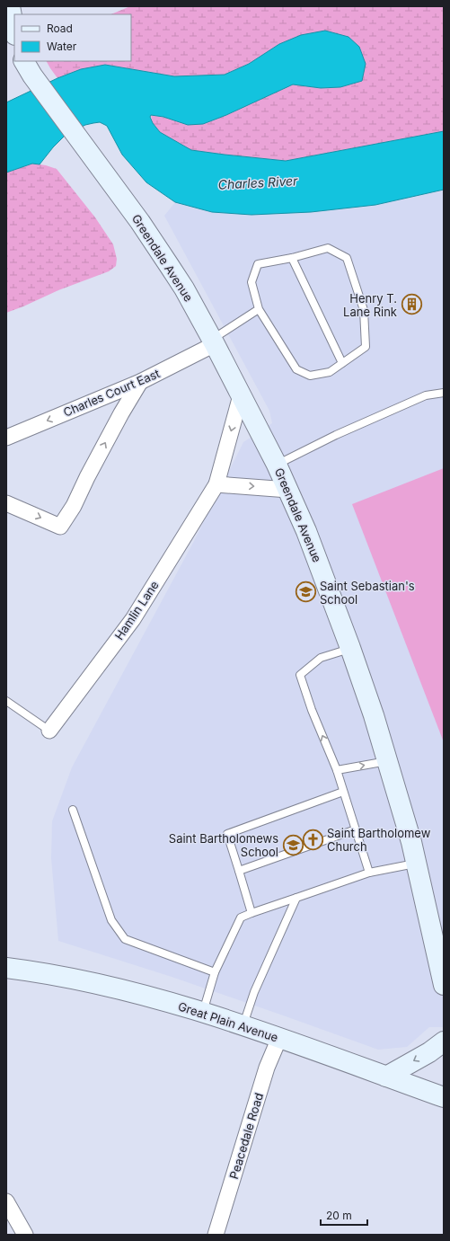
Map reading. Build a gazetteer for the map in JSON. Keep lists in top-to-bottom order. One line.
{"streets":{"main road":["Greendale Avenue","Great Plain Avenue"],"street":["Charles Court East","Hamlin Lane","Peacedale Road"]},"crossings":[["Greendale Avenue","Charles Court East"],["Greendale Avenue","Hamlin Lane"],["Great Plain Avenue","Peacedale Road"]],"one_way":["Charles Court East"],"water":["Charles River"],"places":{"building":["Henry T. Lane Rink"],"school or university":["Saint Sebastian's School","Saint Bartholomews School"],"church":["Saint Bartholomew Church"]},"legend":["Road","Water"],"scale_bar":"20 m"}
